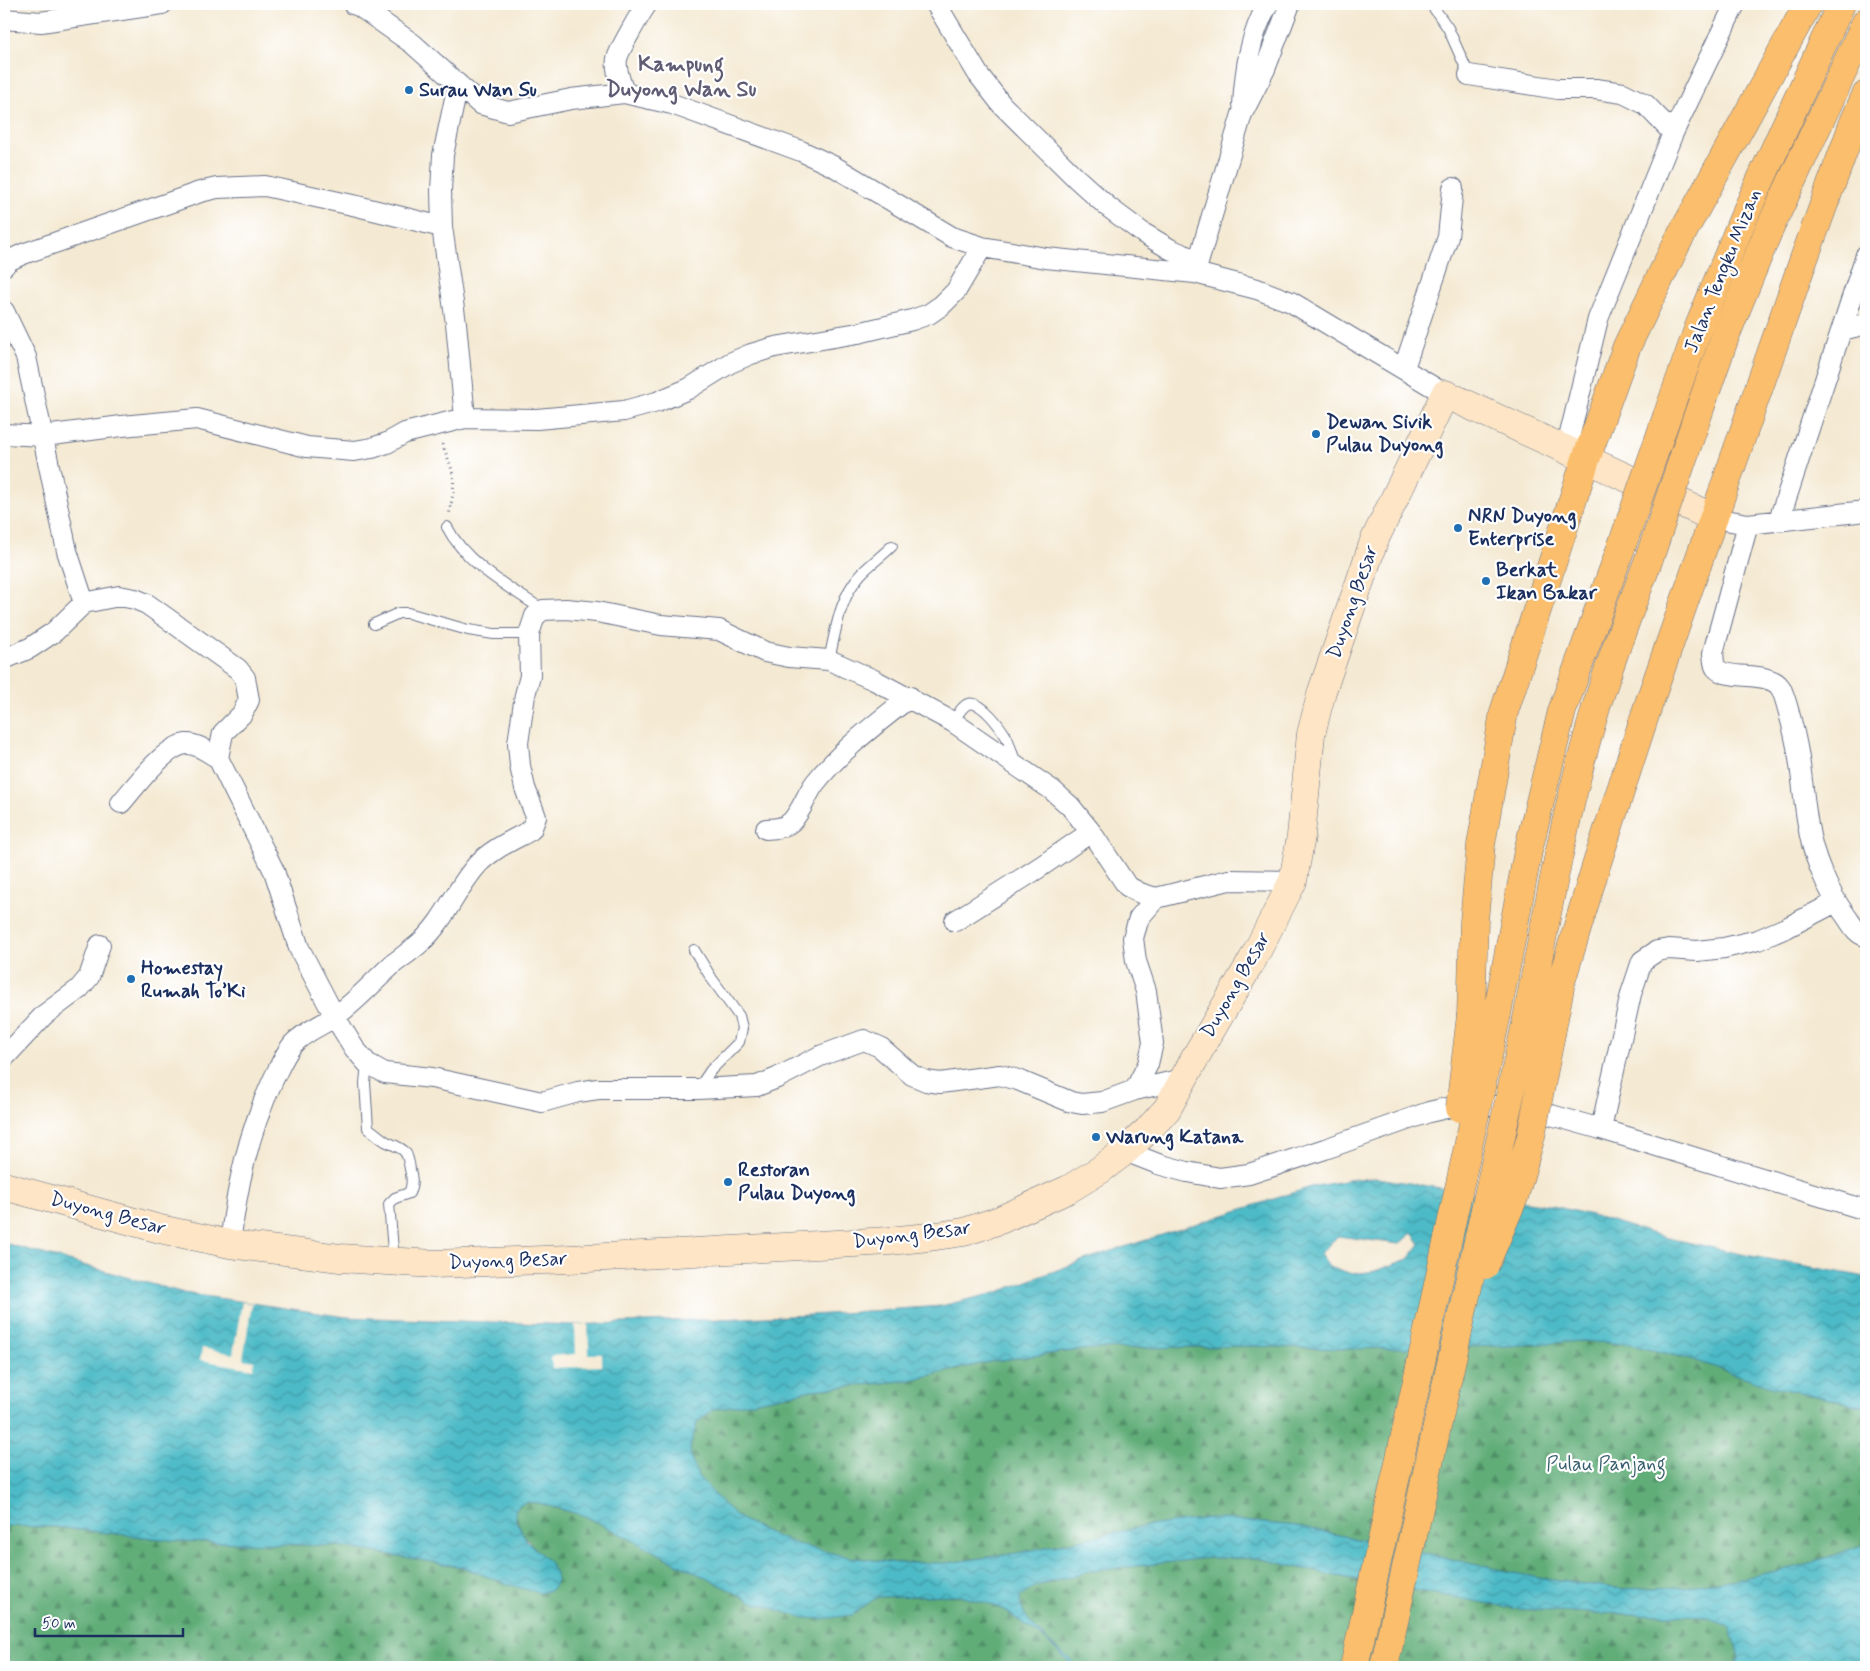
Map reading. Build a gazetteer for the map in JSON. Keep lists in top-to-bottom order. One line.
{"streets":{"highway":["Jalan Tengku Mizan"],"street":["Duyong Besar"]},"districts":["Kampung Duyong Wan Su"],"parks":["Pulau Panjang"],"places":["Surau Wan Su","Dewan Sivik Pulau Duyong","NRN Duyong Enterprise","Berkat Ikan Bakar","Homestay Rumah To’Ki","Warung Katana","Restoran Pulau Duyong"],"scale_bar":"50 m"}
